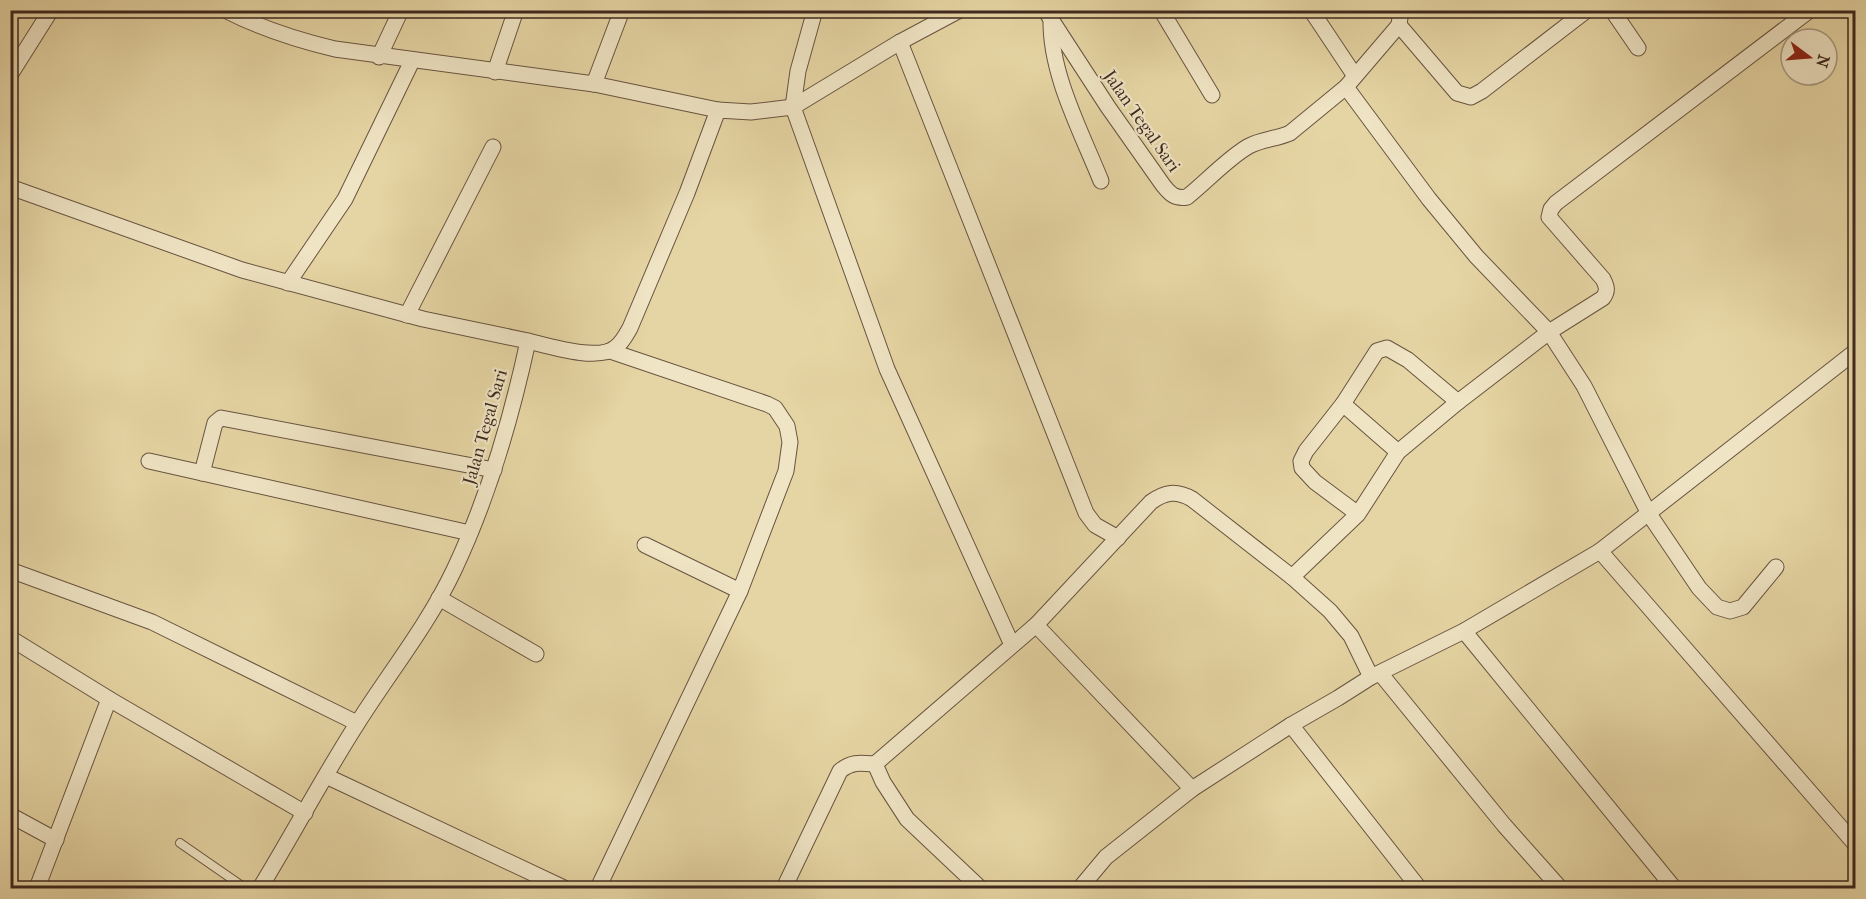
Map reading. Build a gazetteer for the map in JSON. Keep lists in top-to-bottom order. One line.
{"streets":{"street":["Jalan Tegal Sari"]},"north":"right"}
